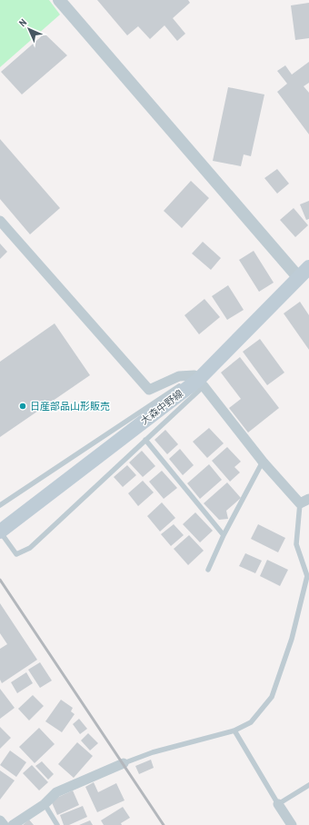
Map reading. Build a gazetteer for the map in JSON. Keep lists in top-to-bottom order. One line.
{"streets":{"main road":["大森中野線"]},"places":["日産部品山形販売"],"north":"top left"}
